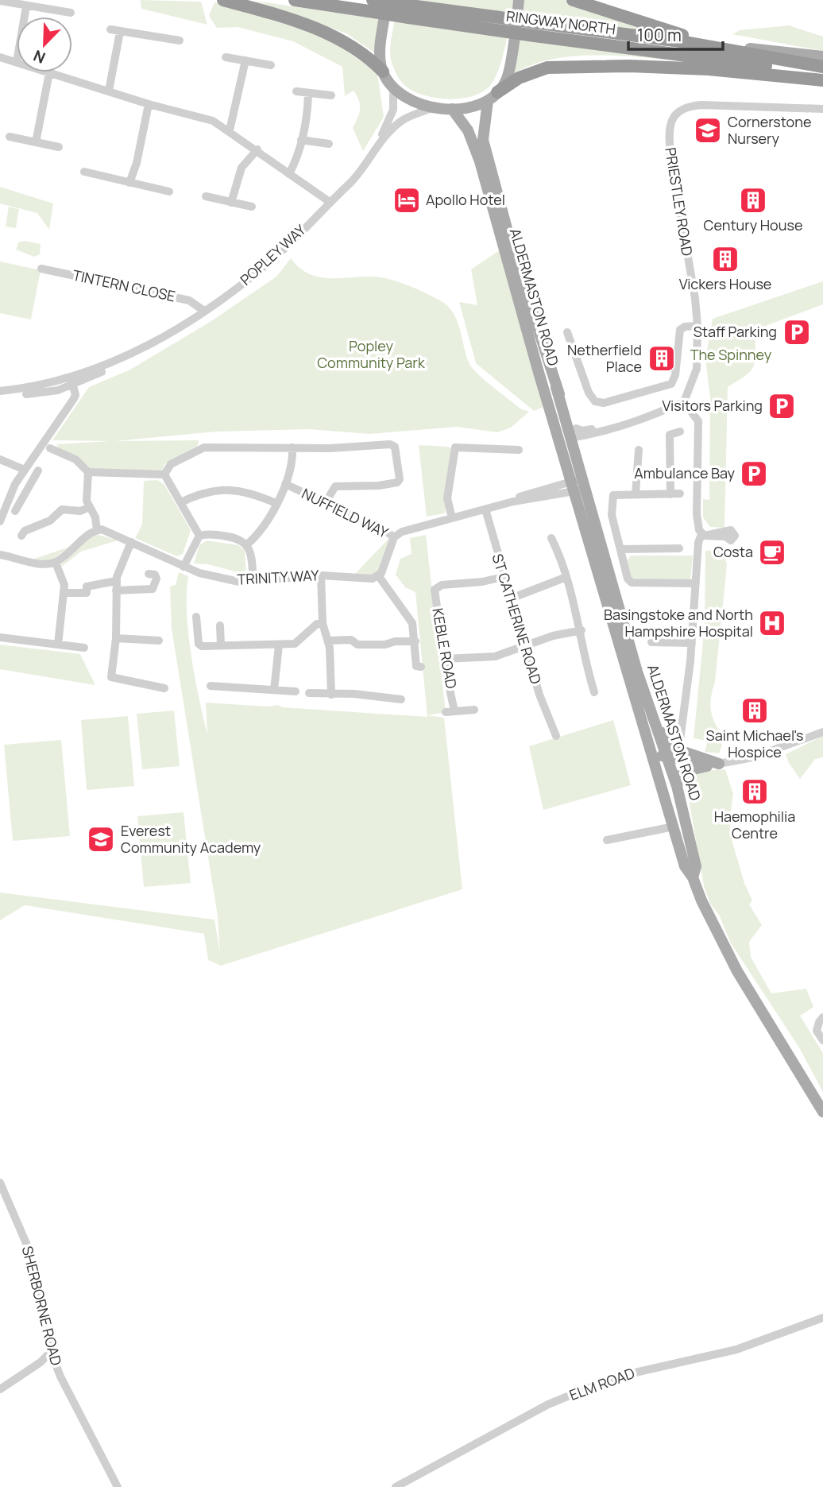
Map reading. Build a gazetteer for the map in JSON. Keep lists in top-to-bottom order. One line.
{"streets":{"highway":["RINGWAY NORTH"],"main road":["ALDERMASTON ROAD"],"street":["PRIESTLEY ROAD","POPLEY WAY","TINTERN CLOSE","NUFFIELD WAY","TRINITY WAY","ST CATHERINE ROAD","KEBLE ROAD","SHERBORNE ROAD","ELM ROAD"]},"crossings":[["POPLEY WAY","TINTERN CLOSE"],["ST CATHERINE ROAD","KEBLE ROAD"]],"parks":["Popley Community Park","The Spinney"],"places":{"school or university":["Cornerstone Nursery","Everest Community Academy"],"hotel":["Apollo Hotel"],"building":["Century House","Vickers House","Netherfield Place","Saint Michael's Hospice","Haemophilia Centre"],"parking":["Staff Parking","Visitors Parking","Ambulance Bay"],"cafe":["Costa"],"hospital":["Basingstoke and North Hampshire Hospital"]},"scale_bar":"100 m","north":"bottom left"}
